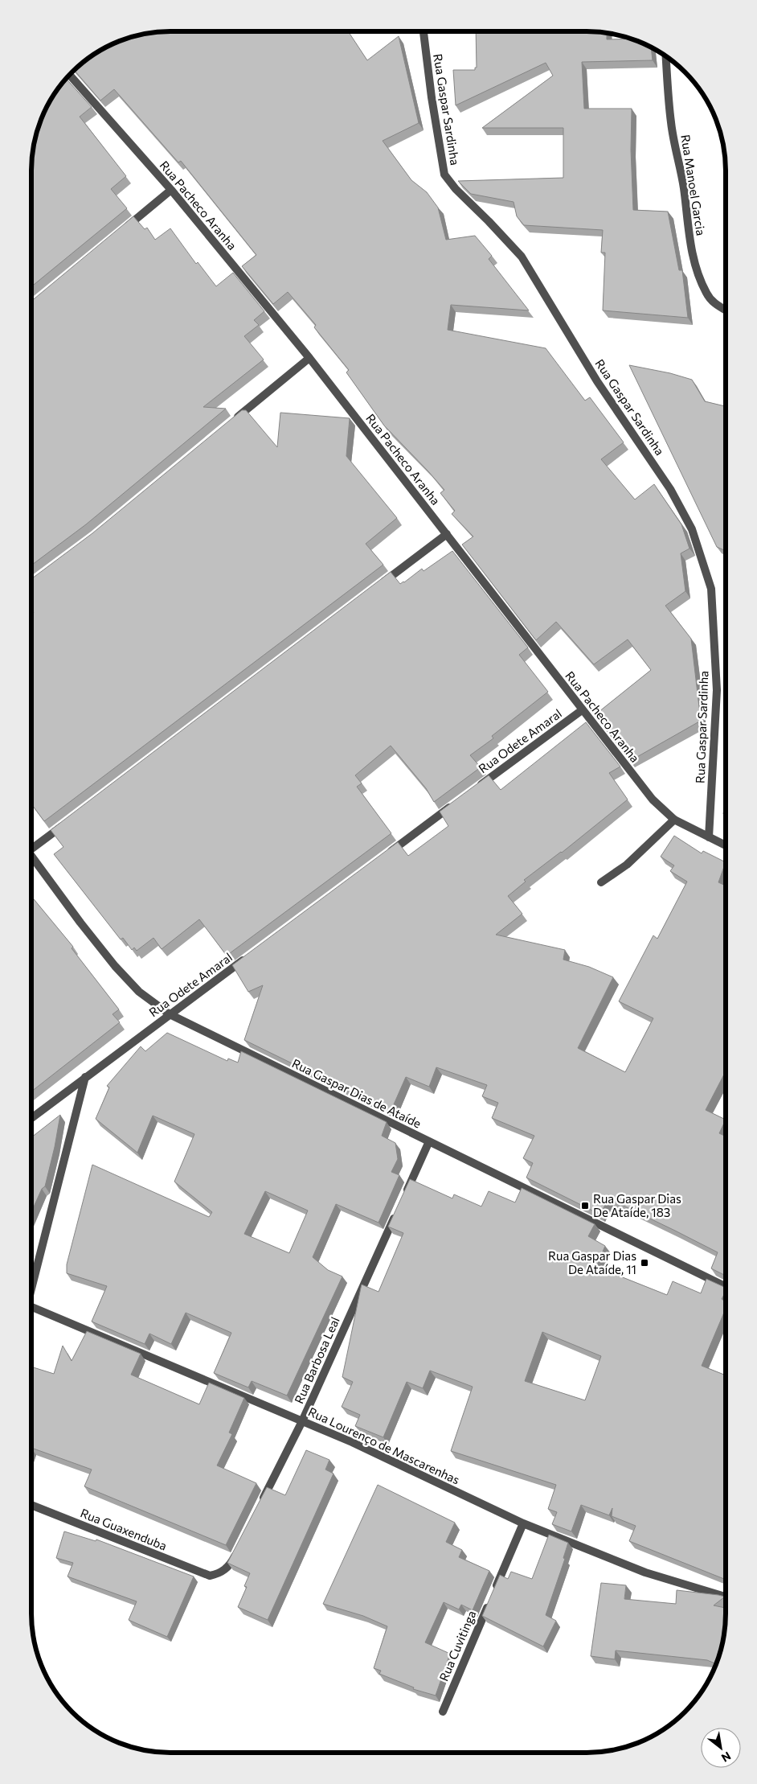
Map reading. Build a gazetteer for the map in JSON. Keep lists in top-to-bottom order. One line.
{"streets":{"street":["Rua Gaspar Sardinha","Rua Manoel Garcia","Rua Pacheco Aranha","Rua Odete Amaral","Rua Gaspar Dias de Ataíde","Rua Barbosa Leal","Rua Lourenço de Mascarenhas","Rua Guaxenduba","Rua Cuvitinga"]},"crossings":[["Rua Gaspar Sardinha","Rua Pacheco Aranha"],["Rua Pacheco Aranha","Rua Odete Amaral"],["Rua Odete Amaral","Rua Gaspar Dias de Ataíde"],["Rua Barbosa Leal","Rua Lourenço de Mascarenhas"],["Rua Lourenço de Mascarenhas","Rua Cuvitinga"]],"places":{"transit":["Rua Gaspar Dias De Ataíde, 183","Rua Gaspar Dias De Ataíde, 11"]},"north":"bottom right"}
